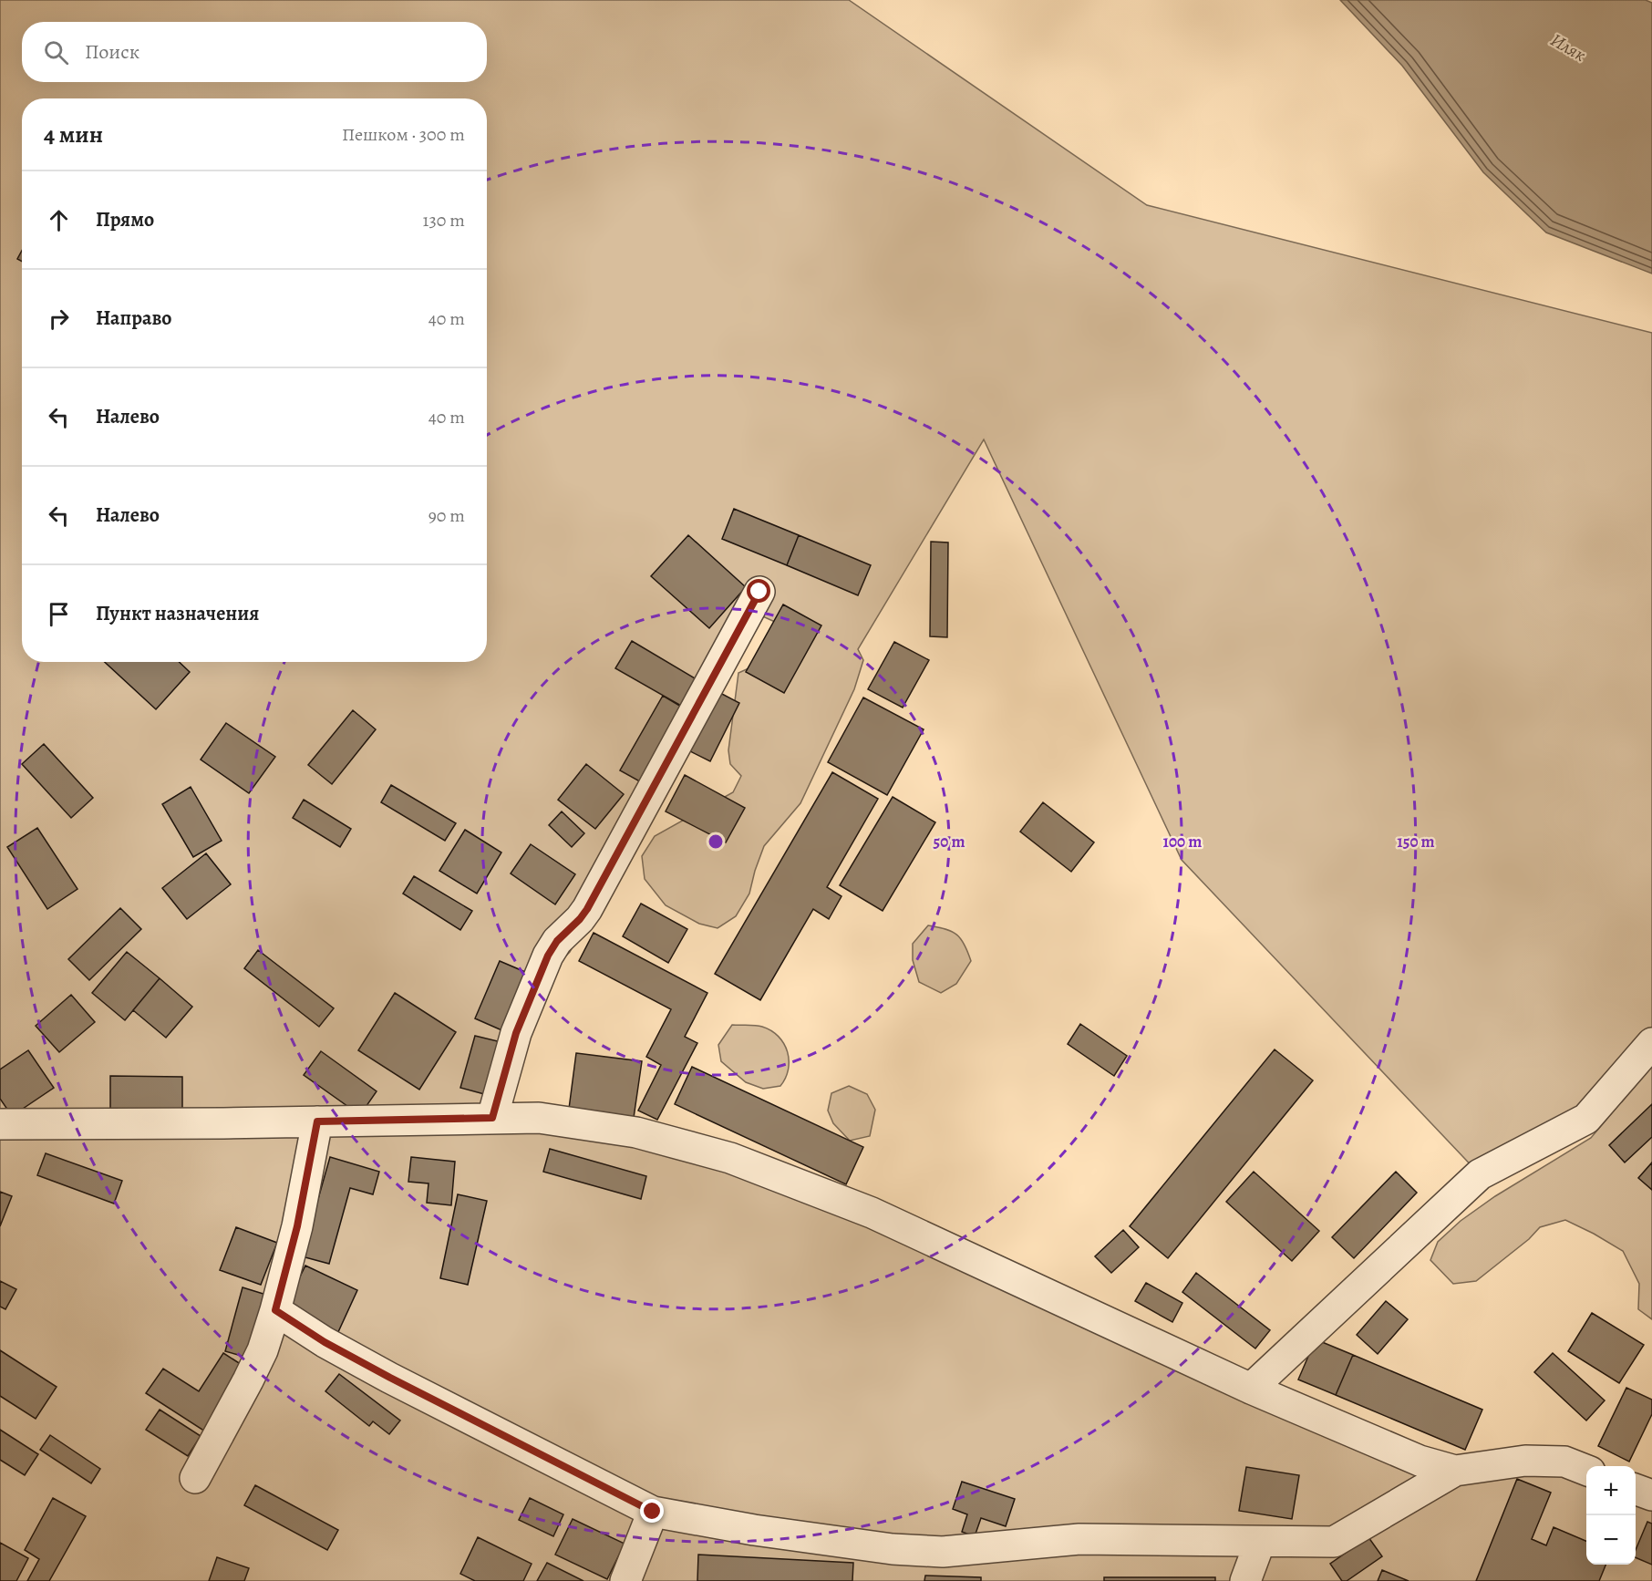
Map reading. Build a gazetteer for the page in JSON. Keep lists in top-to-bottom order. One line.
{"water":["Иляк"],"page":{"search":"Поиск","heading":["4 мин","Пешком · 300 m"],"list":[["Прямо","130 m"],["Направо","40 m"],["Налево","40 m"],["Налево","90 m"],"Пункт назначения"],"map_buttons":["+","−"]},"rings":["50 m","100 m","150 m"]}
